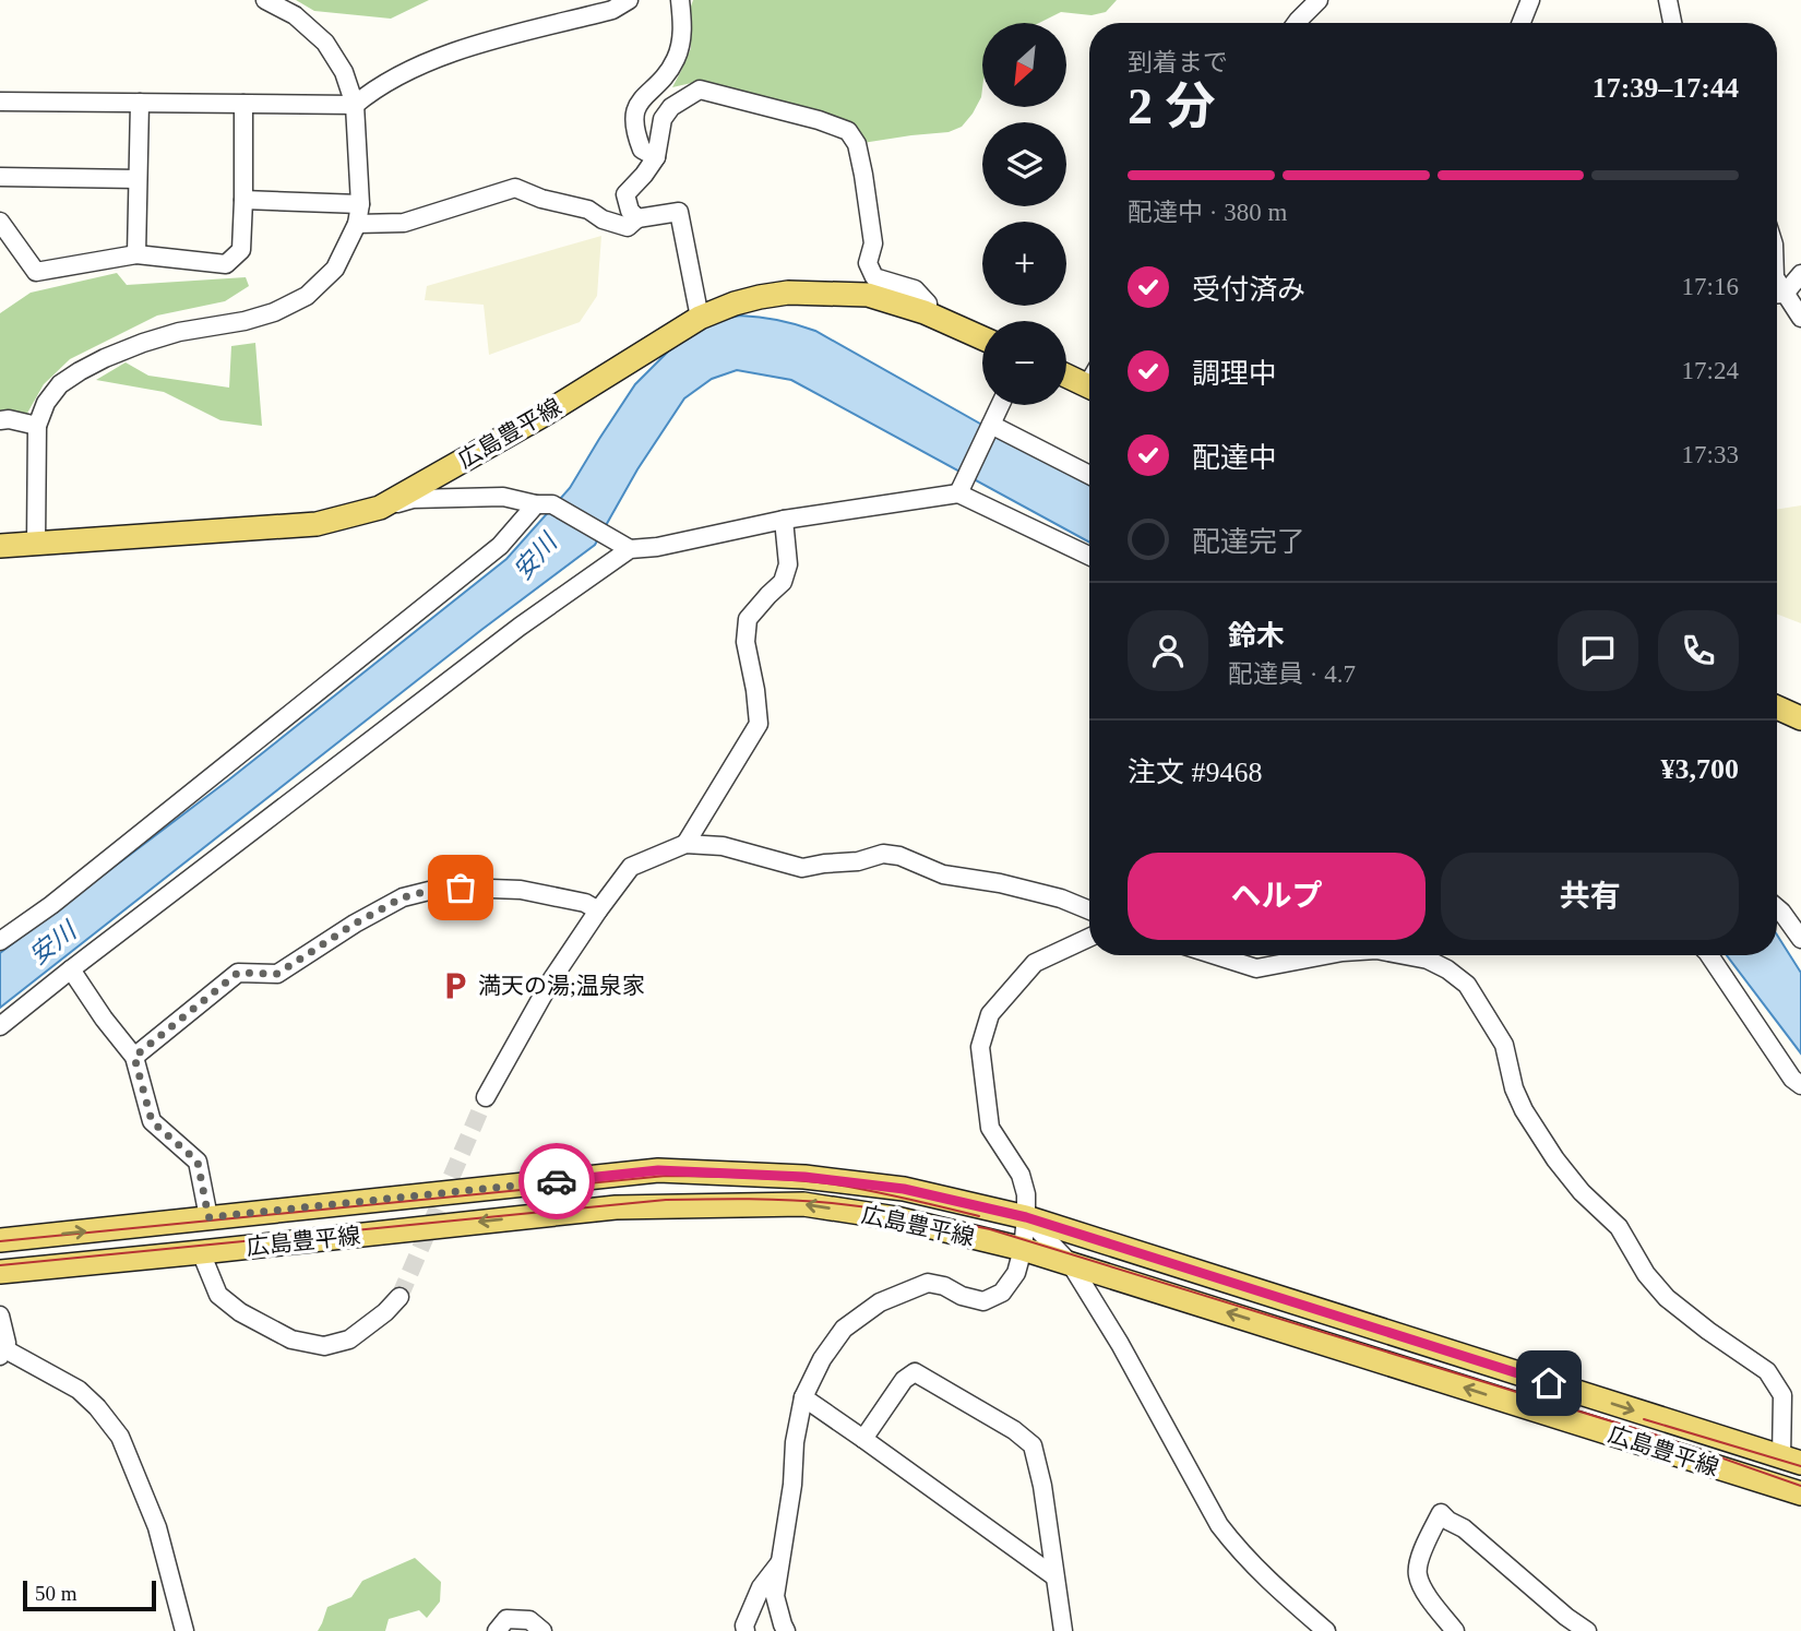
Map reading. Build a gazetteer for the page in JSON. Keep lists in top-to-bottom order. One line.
{"streets":{"main road":["広島豊平線"]},"water":["安川"],"places":{"parking":["満天の湯;温泉家"]},"scale_bar":"50 m","north":"bottom left","page":{"map_buttons":["+","−"],"heading":["2 分","到着まで","17:39–17:44"],"panel":["鈴木","配達員 · 4.7","注文 #9468","¥3,700"],"bar":"配達中 · 380 m","list":[["受付済み","17:16"],["調理中","17:24"],["配達中","17:33"],"配達完了"],"buttons":["ヘルプ","共有"],"scale":"50 m"}}
